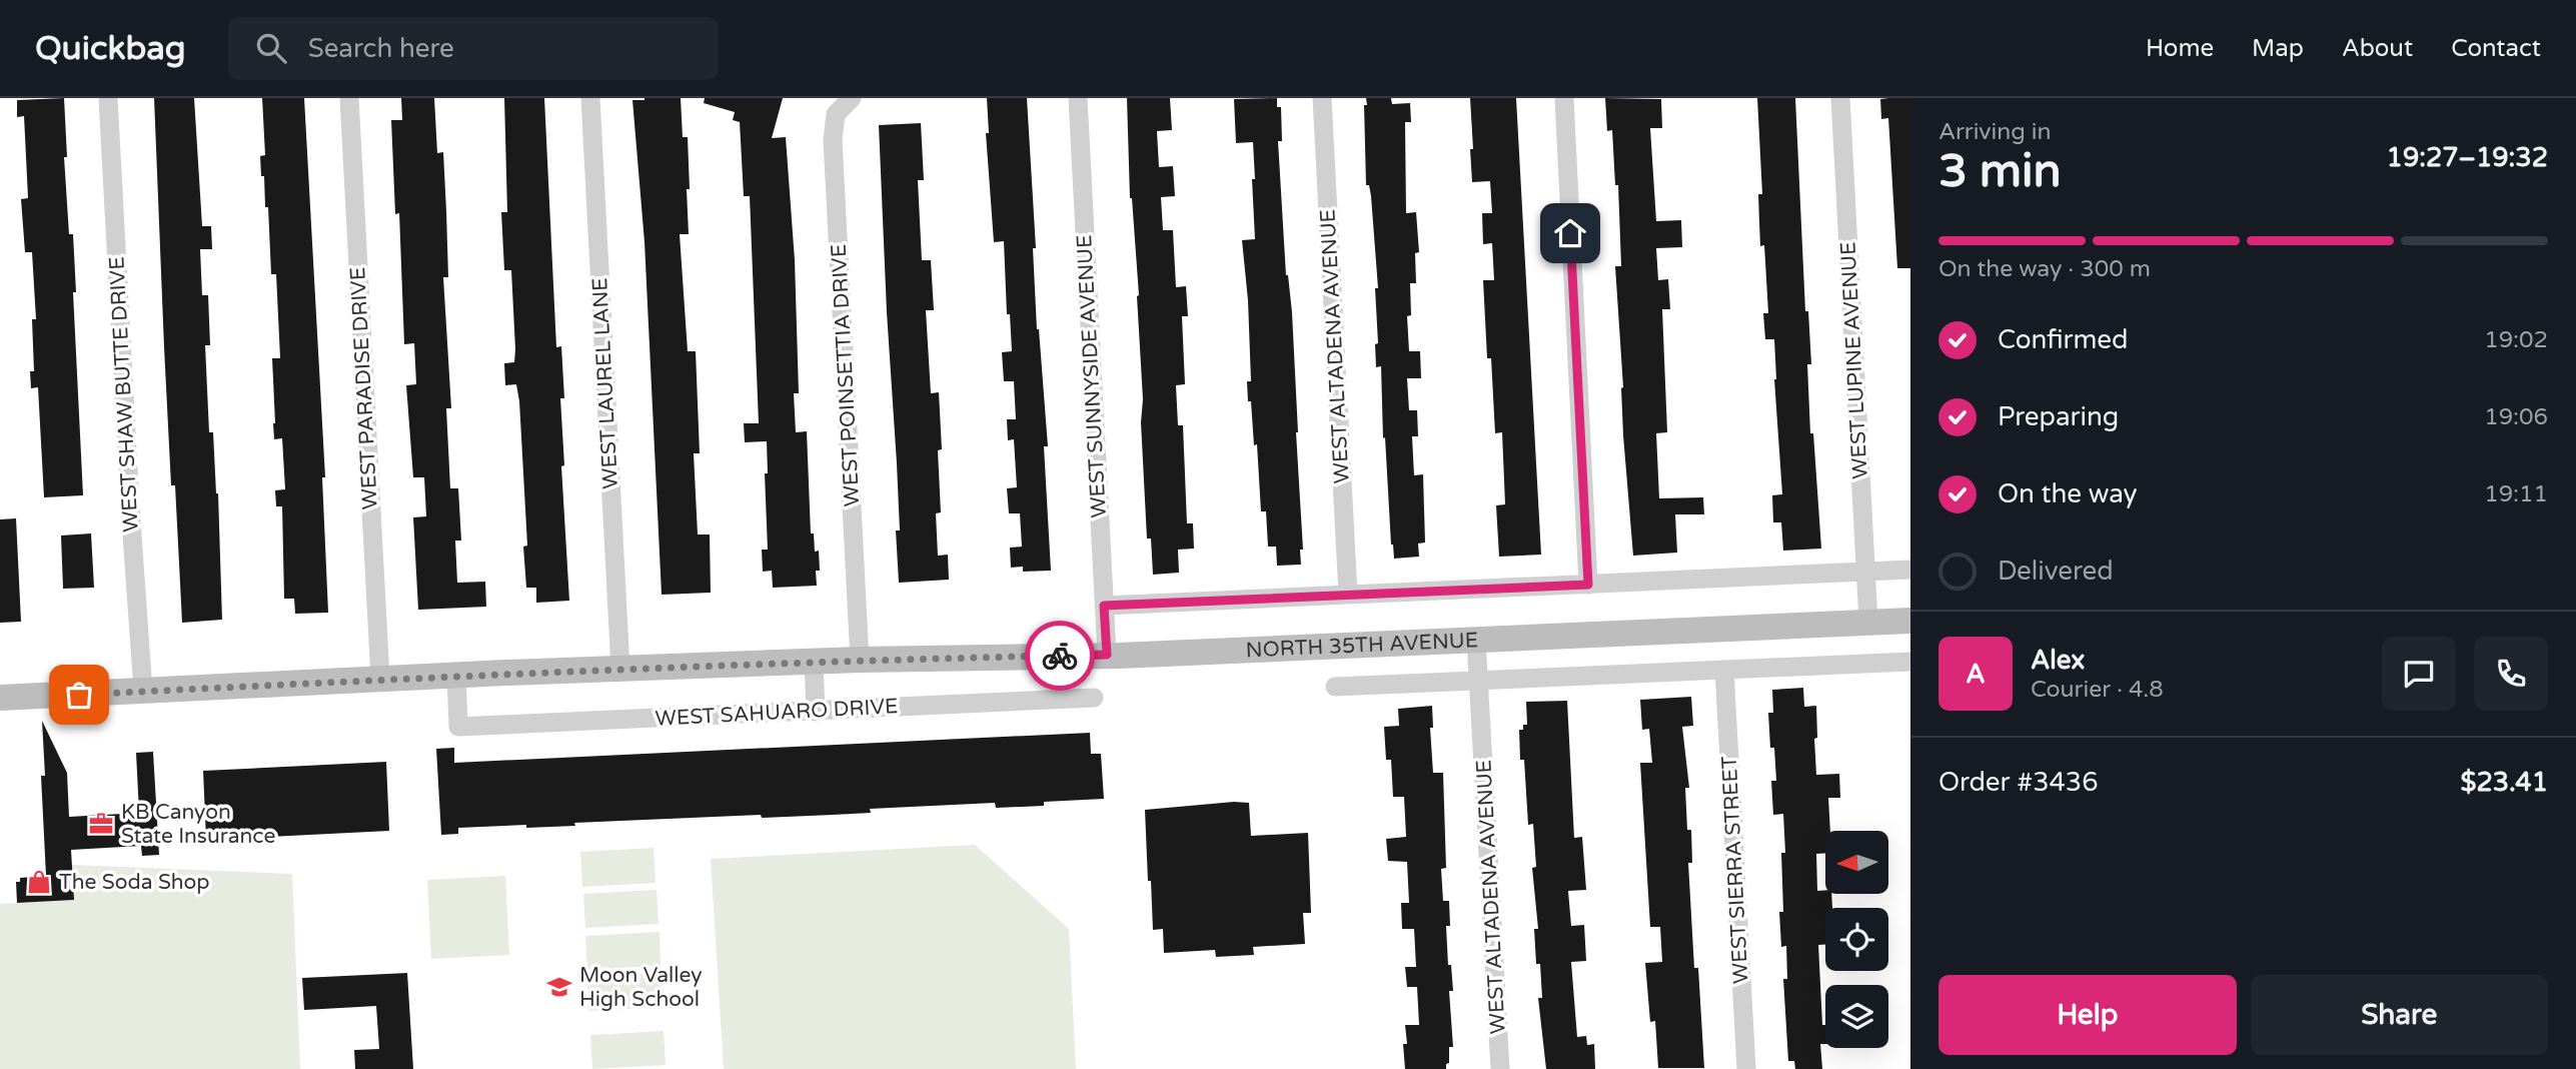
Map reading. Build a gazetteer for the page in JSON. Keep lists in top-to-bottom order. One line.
{"streets":{"main road":["NORTH 35TH AVENUE"],"street":["WEST ALTADENA AVENUE","WEST LUPINE AVENUE","WEST POINSETTIA DRIVE","WEST SUNNYSIDE AVENUE","WEST LAUREL LANE","WEST PARADISE DRIVE","WEST SHAW BUTTE DRIVE","WEST SAHUARO DRIVE","WEST SIERRA STREET"]},"crossings":[["WEST ALTADENA AVENUE","NORTH 35TH AVENUE"],["WEST LUPINE AVENUE","NORTH 35TH AVENUE"],["WEST POINSETTIA DRIVE","NORTH 35TH AVENUE"],["WEST SUNNYSIDE AVENUE","NORTH 35TH AVENUE"],["WEST LAUREL LANE","NORTH 35TH AVENUE"],["WEST PARADISE DRIVE","NORTH 35TH AVENUE"],["WEST SHAW BUTTE DRIVE","NORTH 35TH AVENUE"],["NORTH 35TH AVENUE","WEST SAHUARO DRIVE"],["NORTH 35TH AVENUE","WEST SIERRA STREET"]],"places":{"office":["KB Canyon State Insurance"],"shop":["The Soda Shop"],"school or university":["Moon Valley High School"]},"north":"left","page":{"header":"Quickbag","search":"Search here","nav":["Home","Map","About","Contact"],"heading":["3 min","Arriving in","19:27–19:32"],"panel":["Alex","Courier · 4.8","Order #3436","$23.41"],"bar":"On the way · 300 m","list":[["Confirmed","19:02"],["Preparing","19:06"],["On the way","19:11"],"Delivered"],"round":"A","buttons":["Help","Share"]}}
